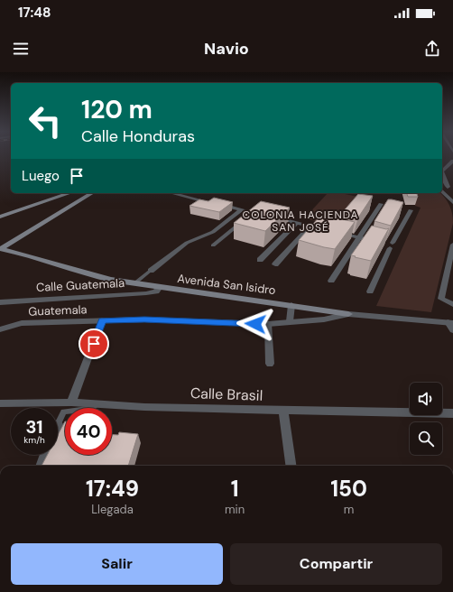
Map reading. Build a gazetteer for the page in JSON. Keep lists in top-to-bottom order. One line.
{"streets":{"main road":["Avenida San Isidro"],"street":["Calle Guatemala","Guatemala","Calle Brasil"]},"crossings":[["Avenida San Isidro","Calle Guatemala"]],"districts":["COLONIA HACIENDA SAN JOSÉ"],"page":{"status":"17:48","header":"Navio","turn":["120 m","Calle Honduras"],"then":"Luego","speed":"31 km/h","limit":"40","eta":["17:49","Llegada","1","min","150","m"],"buttons":["Salir","Compartir"]}}
